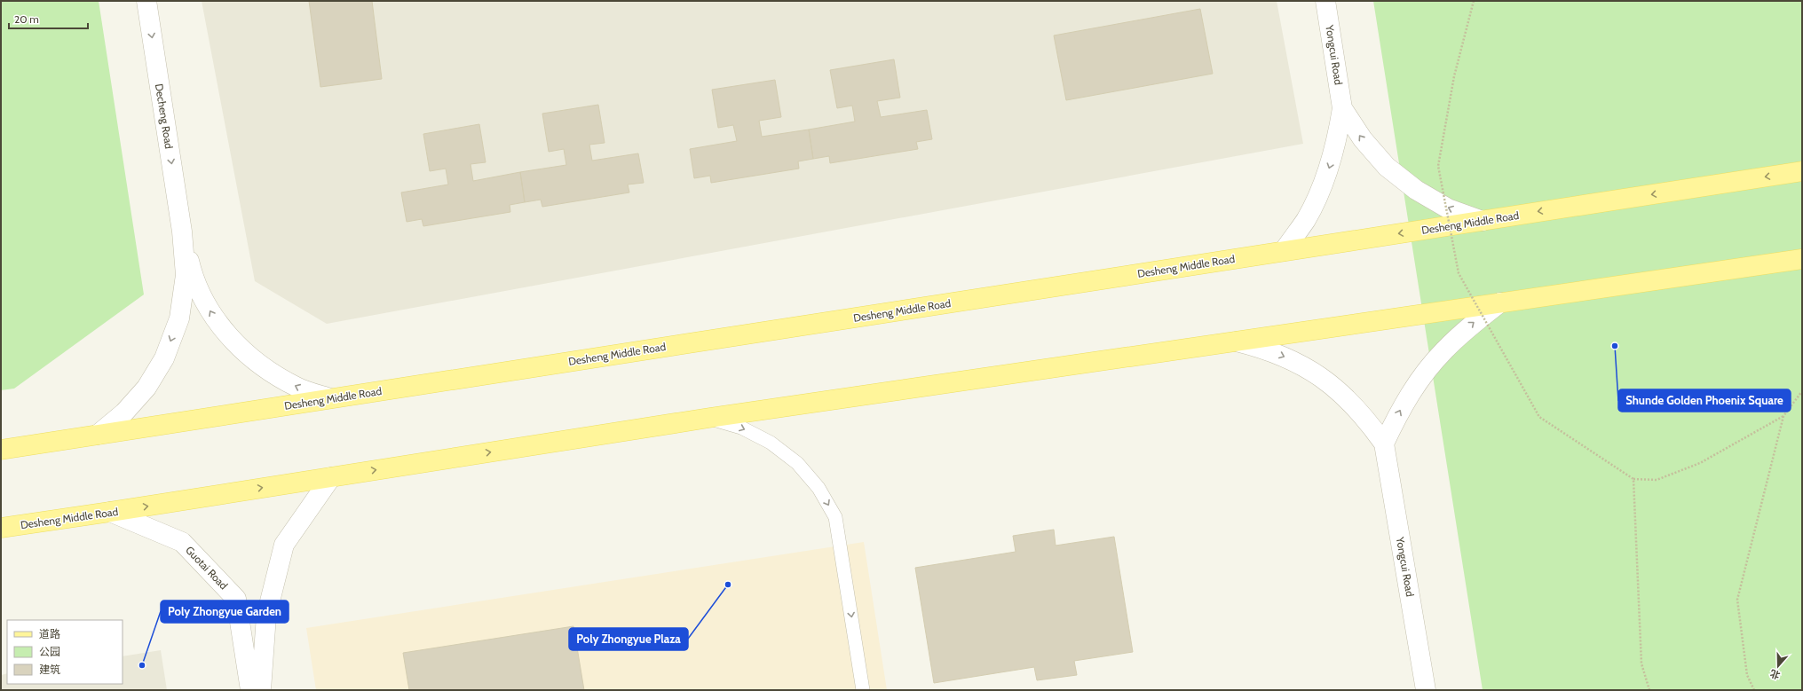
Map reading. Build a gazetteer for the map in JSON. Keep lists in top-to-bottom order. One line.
{"streets":{"main road":["Desheng Middle Road"],"street":["Yongcui Road","Decheng Road","Guotai Road"]},"crossings":[["Yongcui Road","Desheng Middle Road"],["Decheng Road","Desheng Middle Road"],["Desheng Middle Road","Guotai Road"]],"places":["Shunde Golden Phoenix Square","Poly Zhongyue Plaza","Poly Zhongyue Garden"],"legend":["道路","公园","建筑"],"scale_bar":"20 m","north":"bottom"}
